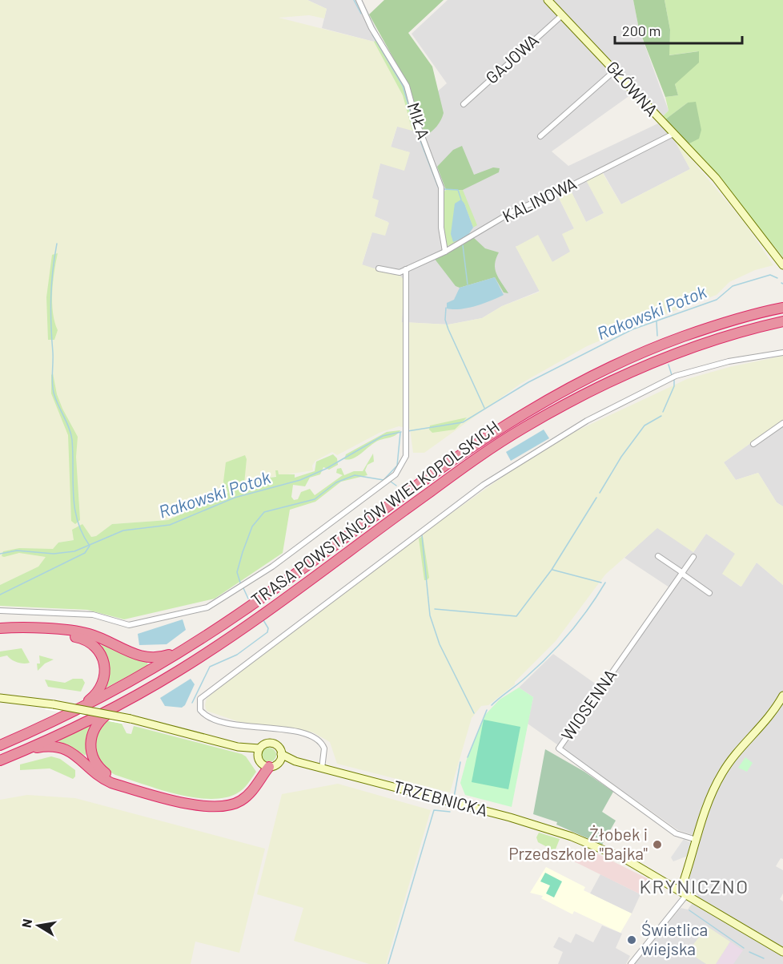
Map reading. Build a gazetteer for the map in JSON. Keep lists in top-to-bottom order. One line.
{"streets":{"highway":["TRASA POWSTAŃCÓW WIELKOPOLSKICH"],"main road":["GŁÓWNA","TRZEBNICKA"],"street":["GAJOWA","MIŁA","KALINOWA","WIOSENNA"]},"crossings":[["GAJOWA","GŁÓWNA"],["GŁÓWNA","KALINOWA"],["MIŁA","KALINOWA"]],"districts":["KRYNICZNO"],"water":["Rakowski Potok"],"places":["Żłobek i Przedszkole \"Bajka\"","Świetlica wiejska"],"scale_bar":"200 m","north":"left"}
